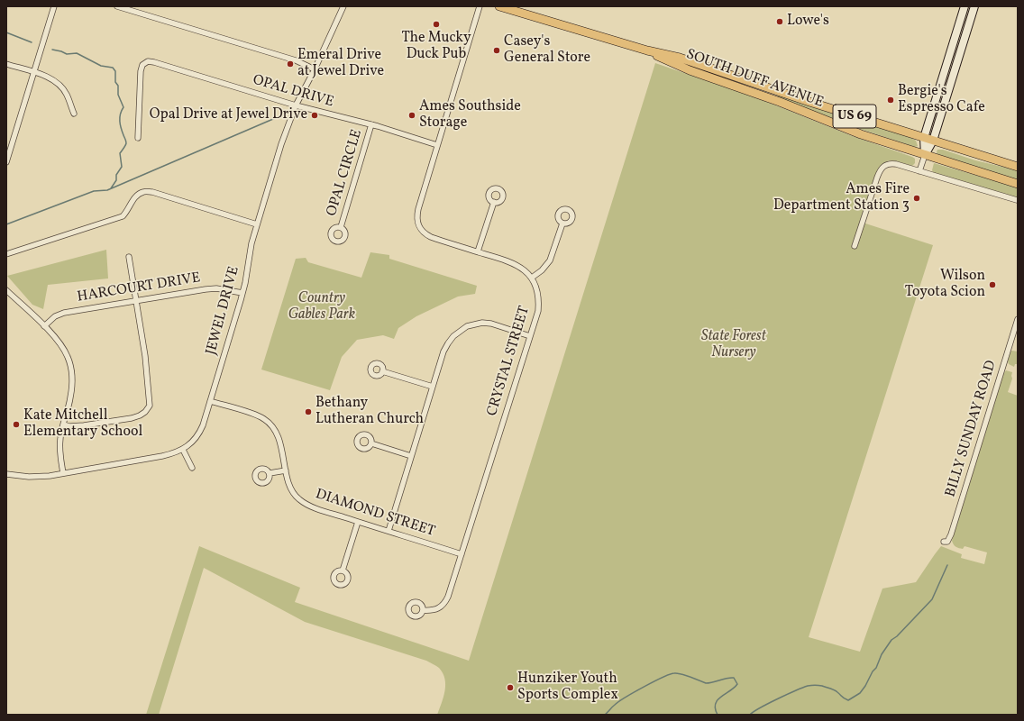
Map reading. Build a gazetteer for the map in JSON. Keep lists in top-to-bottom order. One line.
{"streets":{"main road":["SOUTH DUFF AVENUE","US 69"],"street":["OPAL DRIVE","OPAL CIRCLE","HARCOURT DRIVE","JEWEL DRIVE","CRYSTAL STREET","BILLY SUNDAY ROAD","DIAMOND STREET"]},"crossings":[["OPAL DRIVE","OPAL CIRCLE"],["OPAL DRIVE","JEWEL DRIVE"],["OPAL DRIVE","CRYSTAL STREET"],["HARCOURT DRIVE","JEWEL DRIVE"],["JEWEL DRIVE","DIAMOND STREET"],["CRYSTAL STREET","DIAMOND STREET"]],"parks":["Country Gables Park","State Forest Nursery"],"places":["Lowe's","The Mucky Duck Pub","Casey's General Store","Emeral Drive at Jewel Drive","Bergie's Espresso Cafe","Opal Drive at Jewel Drive","Ames Southside Storage","Ames Fire Department Station 3","Wilson Toyota Scion","Bethany Lutheran Church","Kate Mitchell Elementary School","Hunziker Youth Sports Complex"]}
